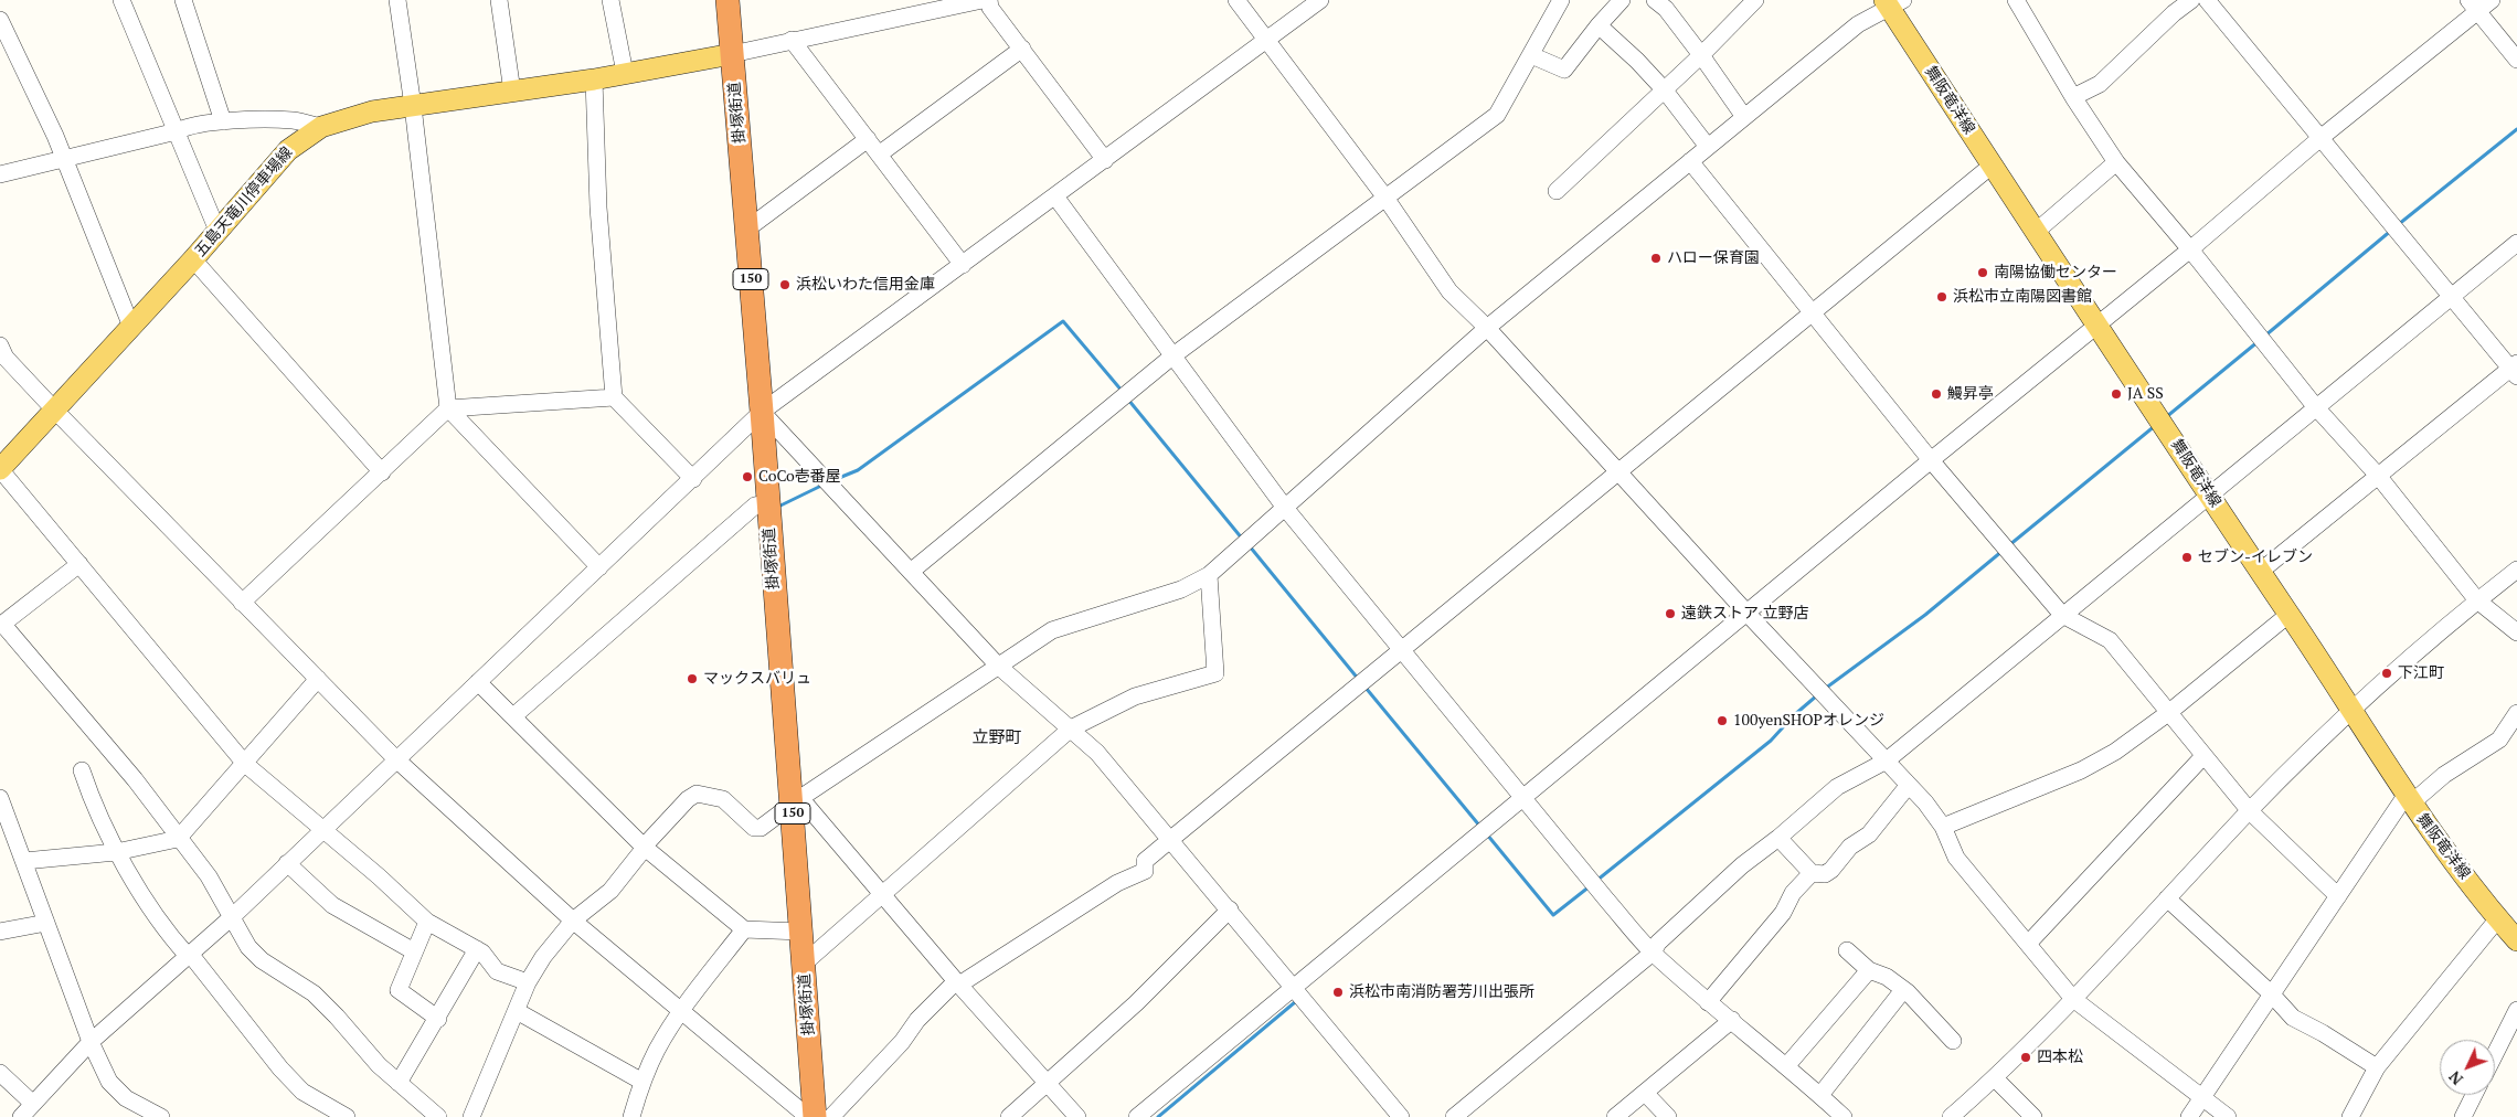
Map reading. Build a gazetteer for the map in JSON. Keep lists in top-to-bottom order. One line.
{"streets":{"highway":["掛塚街道","150"],"main road":["舞阪竜洋線","五島天竜川停車場線"]},"crossings":[["掛塚街道","五島天竜川停車場線"]],"districts":["立野町"],"places":["ハロー保育園","南陽協働センター","浜松いわた信用金庫","浜松市立南陽図書館","鰻昇亭","JA SS","CoCo壱番屋","セブン-イレブン","遠鉄ストア 立野店","下江町","マックスバリュ","100yenSHOPオレンジ","浜松市南消防署芳川出張所","四本松"],"north":"bottom left"}
